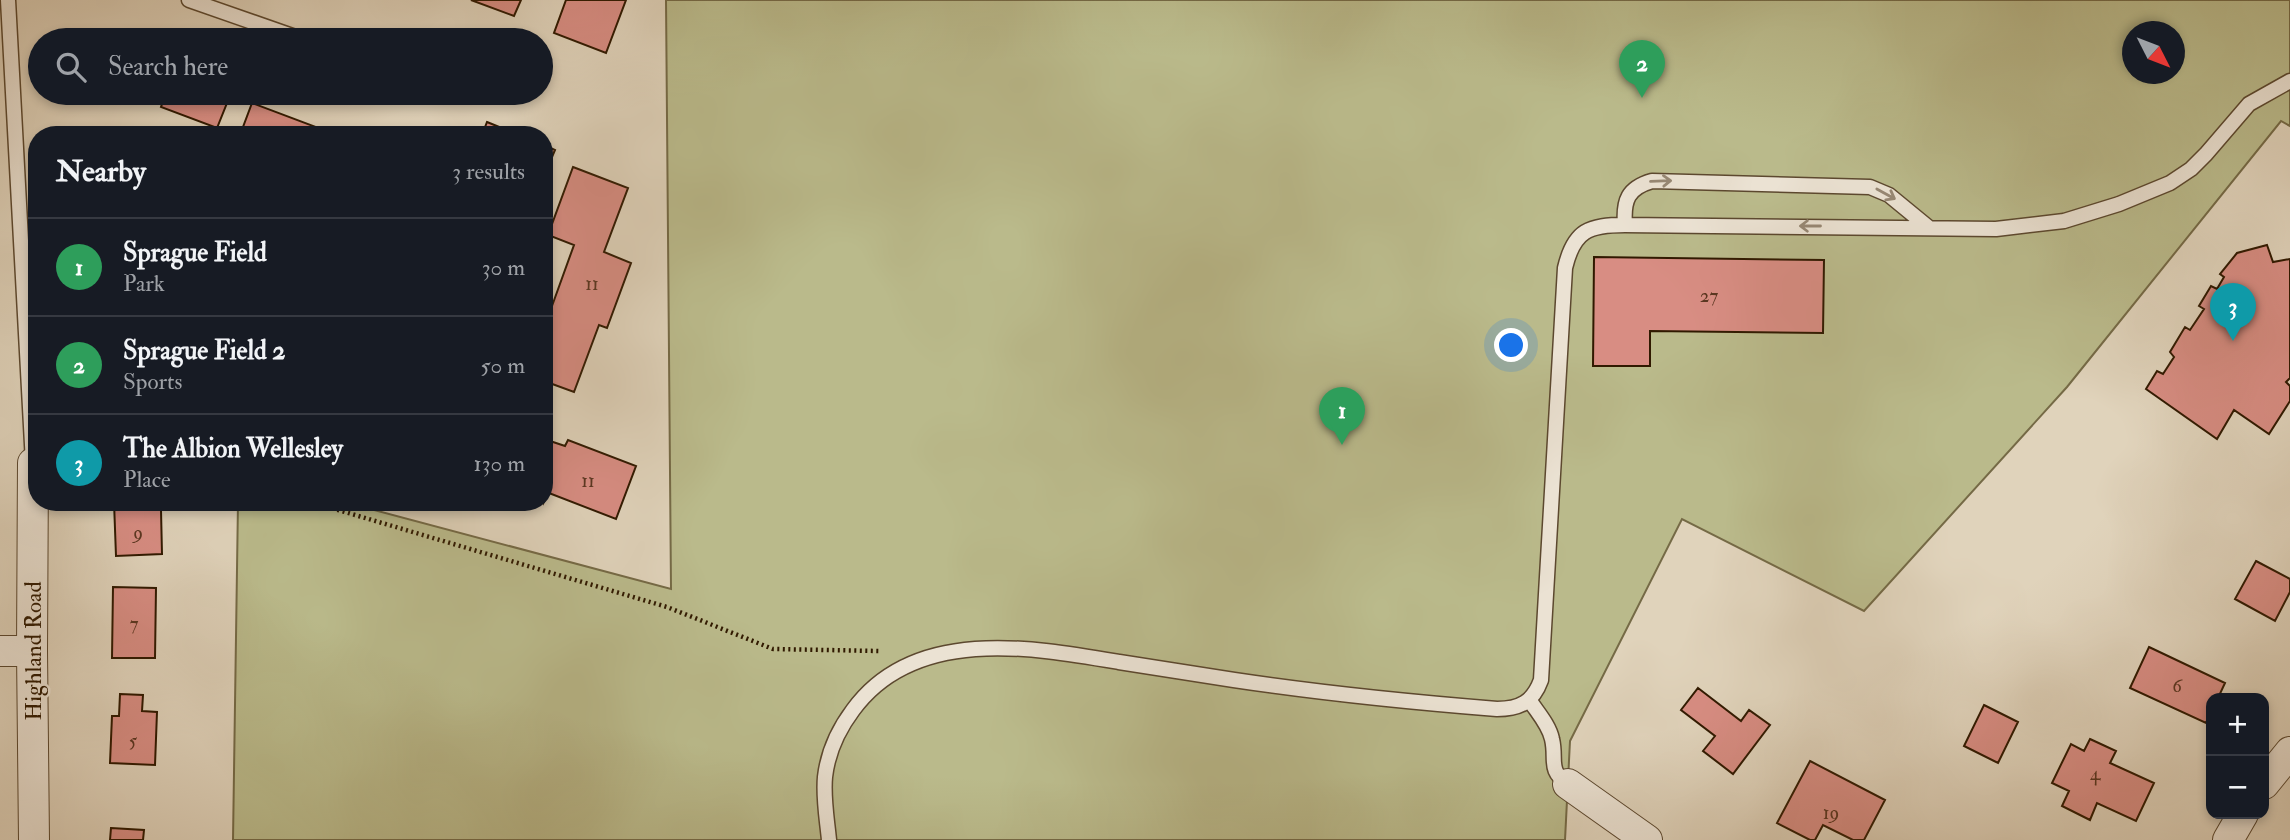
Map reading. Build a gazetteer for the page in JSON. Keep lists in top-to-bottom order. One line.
{"streets":{"street":["Highland Road"]},"house_numbers":["11","27","11","9","7","6","5","4","19"],"north":"bottom right","page":{"search":"Search here","pins":["2","3","1"],"heading":["Nearby","3 results"],"list":[{"mark":"1","name":"Sprague Field","note":"Park","value":"30 m"},{"mark":"2","name":"Sprague Field 2","note":"Sports","value":"50 m"},{"mark":"3","name":"The Albion Wellesley","note":"Place","value":"130 m"}],"map_buttons":["+","−"]}}
